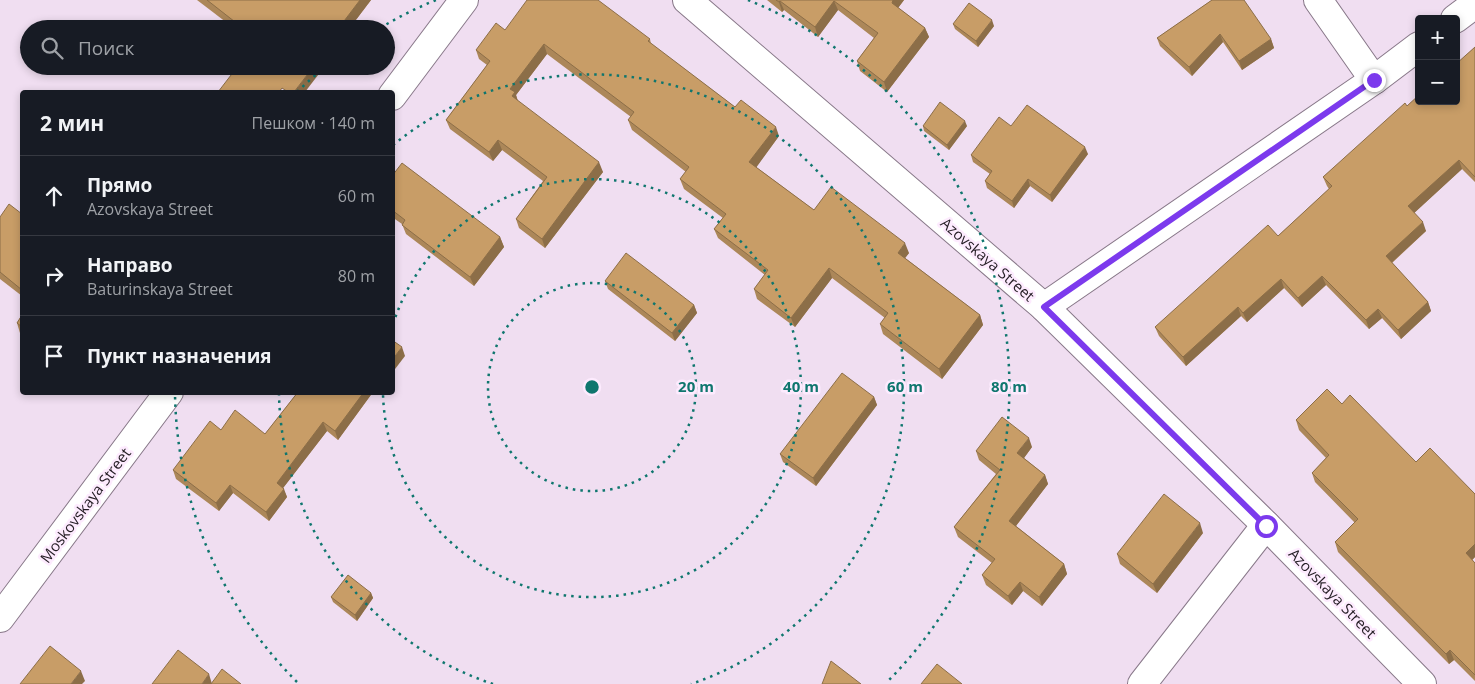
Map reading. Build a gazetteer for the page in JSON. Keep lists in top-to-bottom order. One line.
{"streets":{"street":["Azovskaya Street","Moskovskaya Street"]},"page":{"map_buttons":["+","−"],"search":"Поиск","heading":["2 мин","Пешком · 140 m"],"list":[["Прямо","Azovskaya Street","60 m"],["Направо","Baturinskaya Street","80 m"],"Пункт назначения"]},"rings":["20 m","40 m","60 m","80 m"]}
